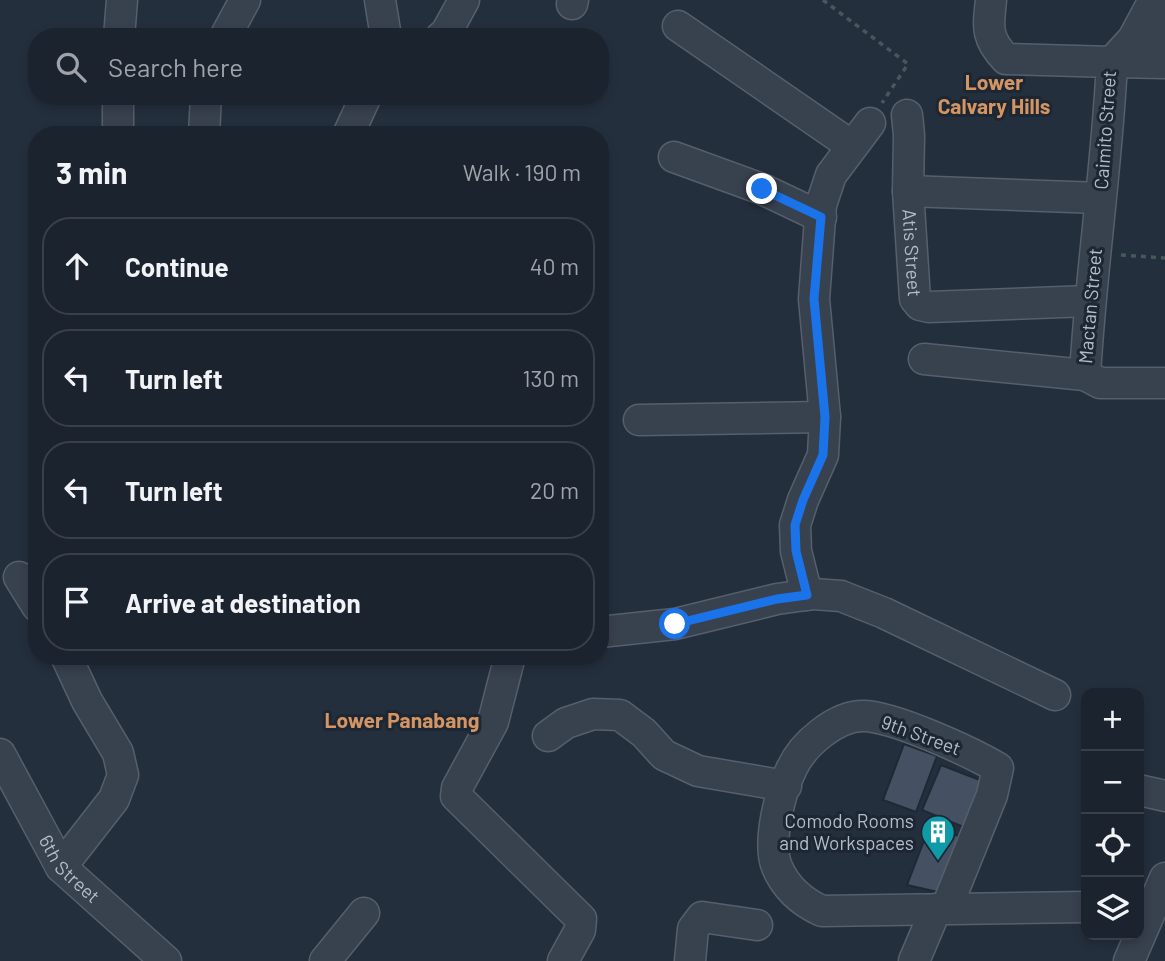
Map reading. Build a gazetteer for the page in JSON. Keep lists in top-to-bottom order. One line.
{"streets":{"street":["Caimito Street","Atis Street","Mactan Street","9th Street","6th Street"]},"crossings":[["Caimito Street","Mactan Street"],["Atis Street","Mactan Street"]],"districts":["Lower Calvary Hills","Lower Panabang"],"places":{"building":["Comodo Rooms and Workspaces"]},"page":{"search":"Search here","heading":["3 min","Walk · 190 m"],"list":[["Continue","40 m"],["Turn left","130 m"],["Turn left","20 m"],"Arrive at destination"],"map_buttons":["+","−"]}}
